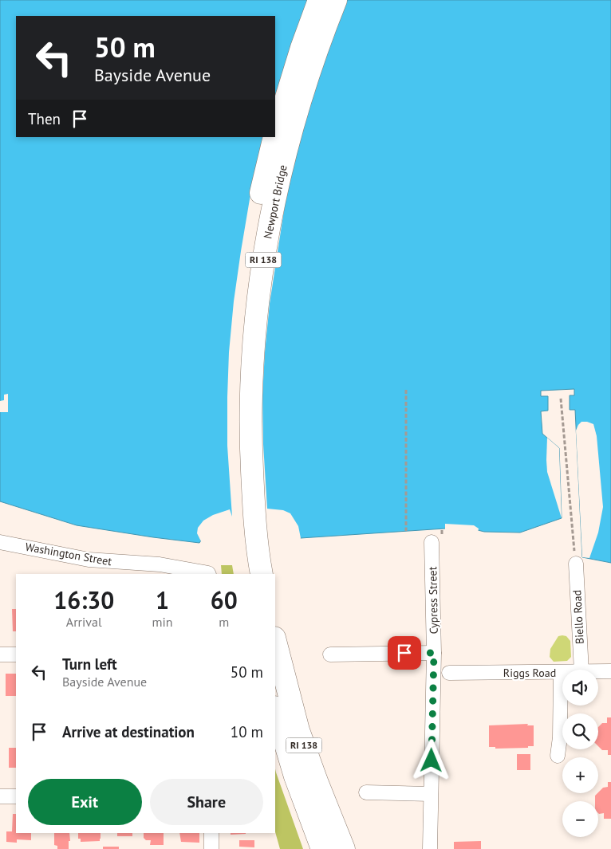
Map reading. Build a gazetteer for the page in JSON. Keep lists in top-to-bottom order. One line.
{"streets":{"highway":["Newport Bridge","RI 138"],"street":["Washington Street","Cypress Street","Biello Road","Riggs Road"]},"crossings":[["Newport Bridge","RI 138"]],"page":{"turn":["50 m","Bayside Avenue"],"then":"Then","eta":["16:30","Arrival","1","min","60","m"],"list":[{"name":"Turn left","note":"Bayside Avenue","value":"50 m"},{"name":"Arrive at destination","value":"10 m"}],"map_buttons":["+","−"],"buttons":["Exit","Share"]}}
